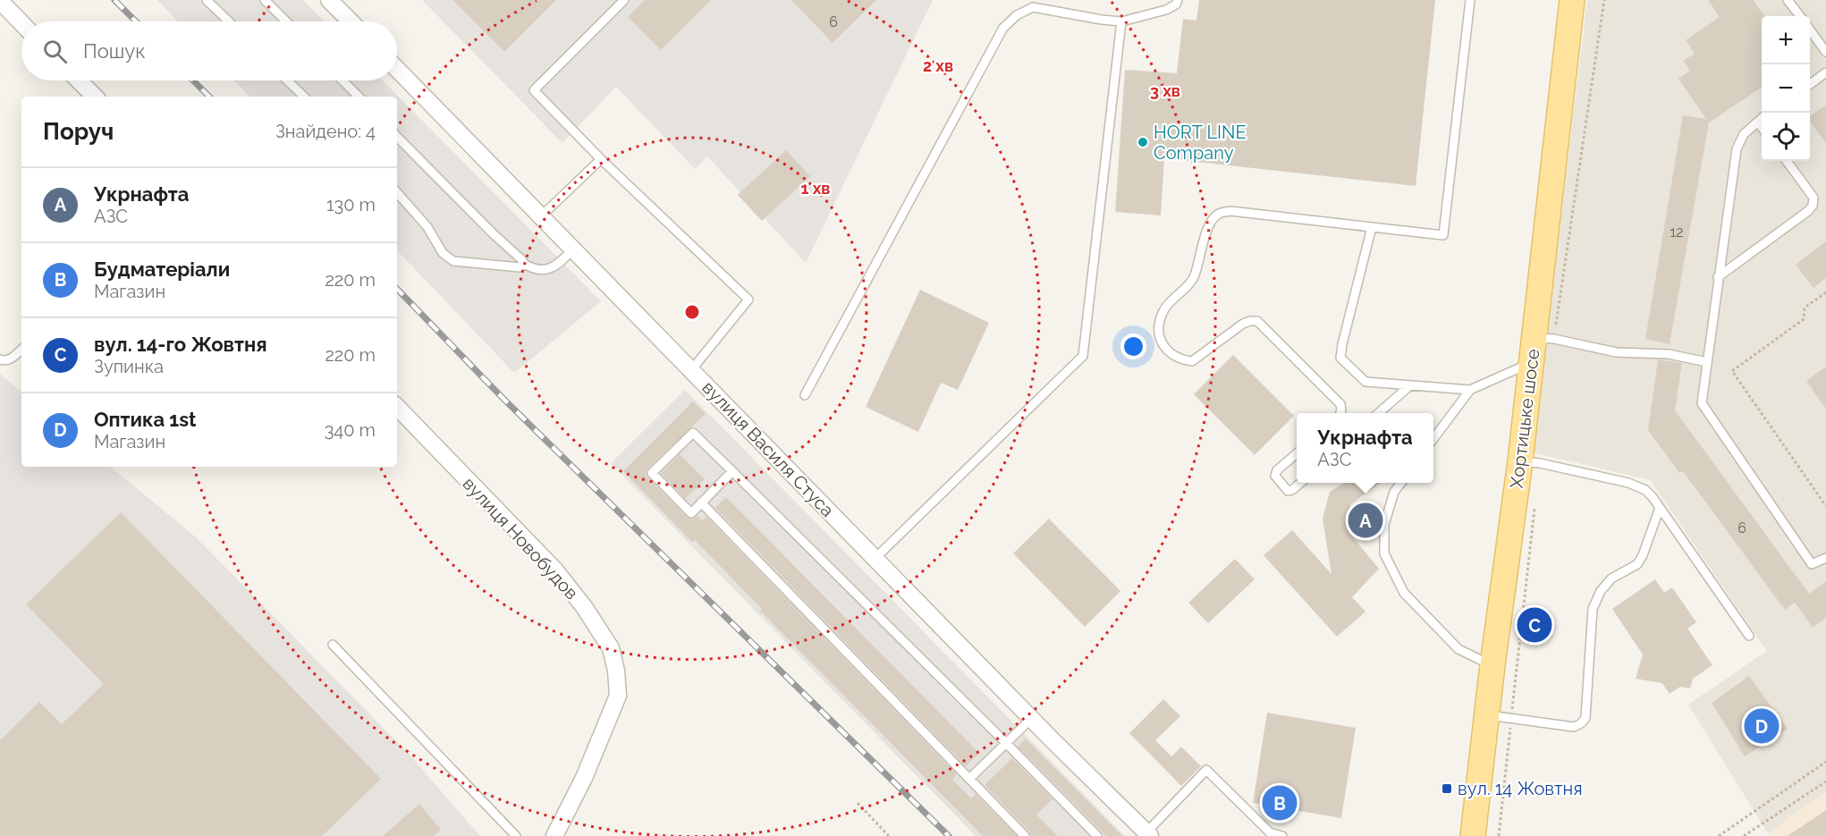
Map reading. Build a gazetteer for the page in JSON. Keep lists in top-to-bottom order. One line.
{"streets":{"main road":["Хортицьке шосе"],"street":["вулиця Василя Стуса","вулиця Новобудов"]},"places":{"other":["HORT LINE Company"],"transit":["вул. 14 Жовтня"]},"house_numbers":["6","12","6"],"page":{"map_buttons":["+","−"],"search":"Пошук","heading":["Поруч","Знайдено: 4"],"list":[{"mark":"A","name":"Укрнафта","note":"АЗС","value":"130 m"},{"mark":"B","name":"Будматеріали","note":"Магазин","value":"220 m"},{"mark":"C","name":"вул. 14-го Жовтня","note":"Зупинка","value":"220 m"},{"mark":"D","name":"Оптика 1st","note":"Магазин","value":"340 m"}],"popup":["Укрнафта","АЗС"],"pins":["A","C","D","B"]},"rings":["2 хв","3 хв","1 хв"]}
